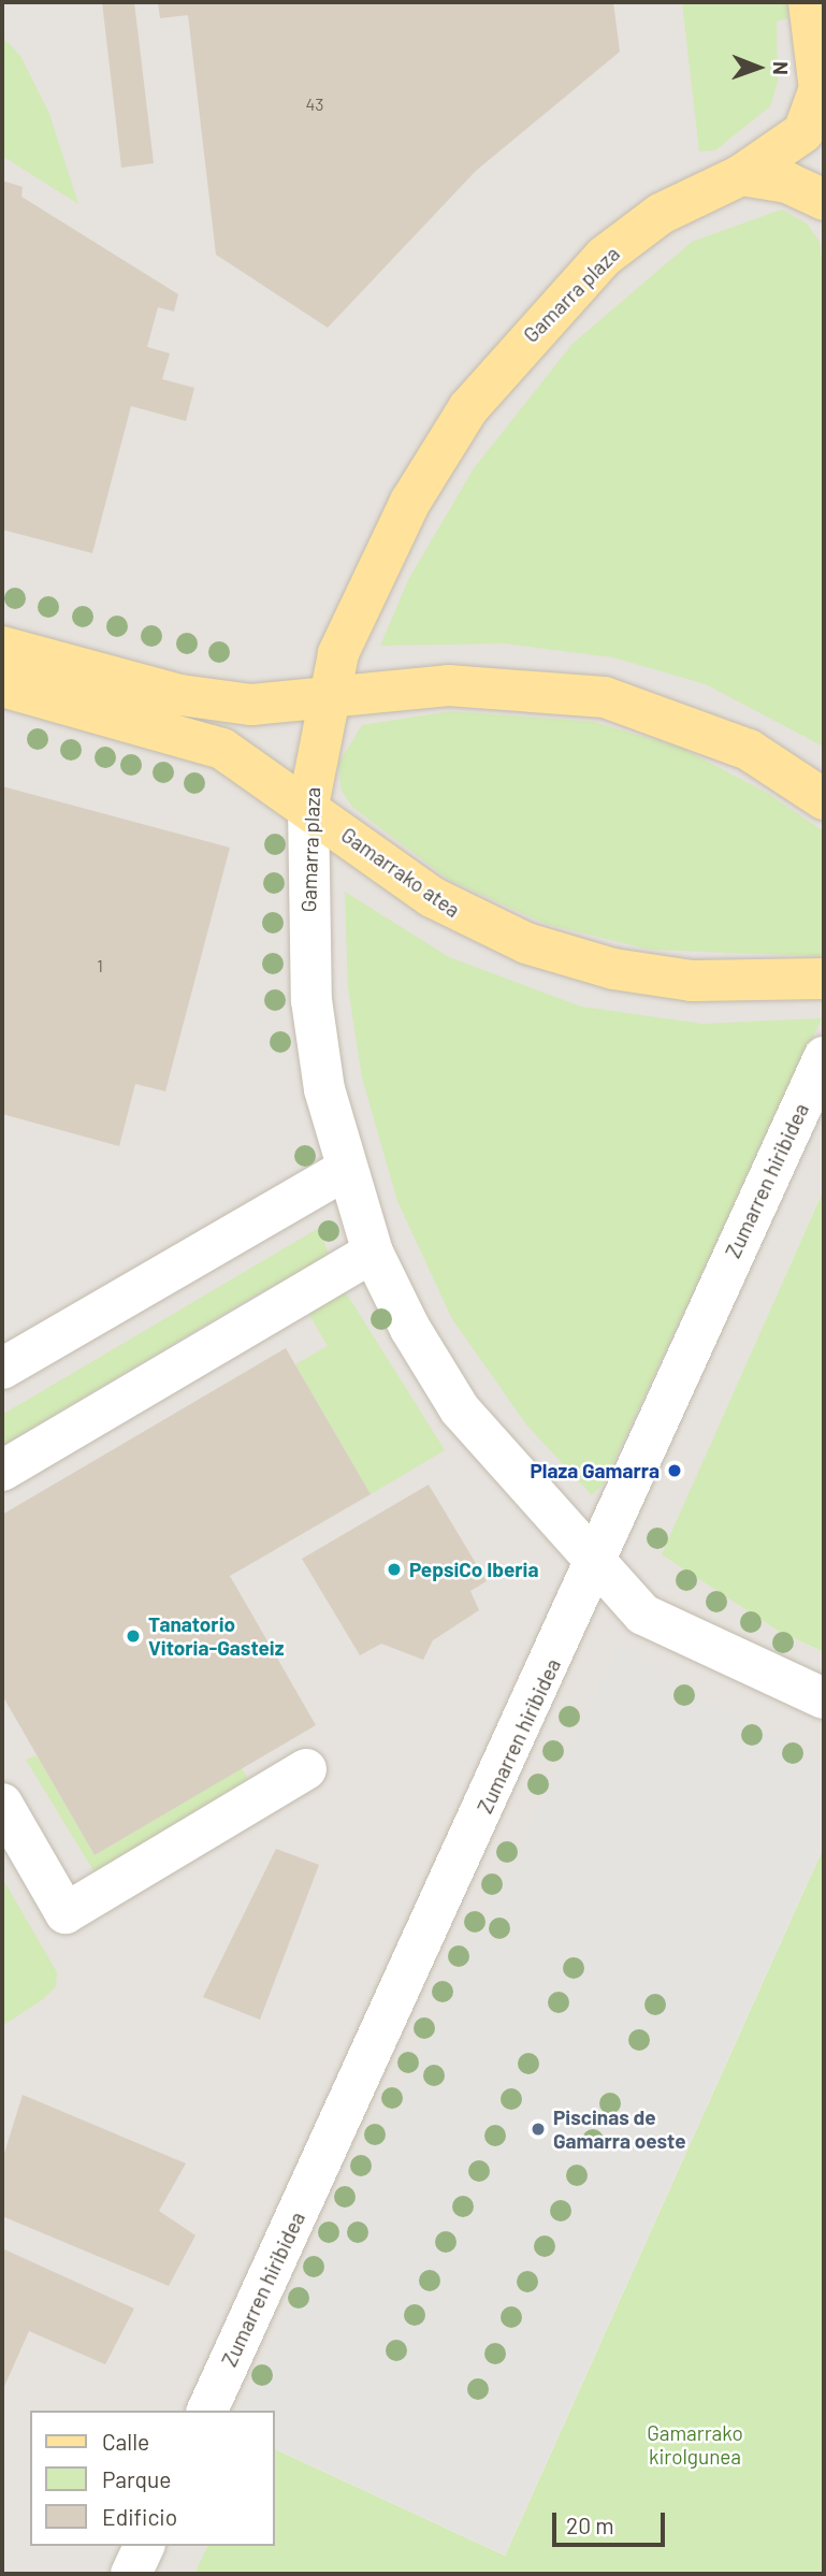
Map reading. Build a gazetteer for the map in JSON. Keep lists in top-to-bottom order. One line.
{"streets":{"main road":["Gamarra plaza","Gamarrako atea"],"street":["Zumarren hiribidea"]},"crossings":[["Gamarra plaza","Gamarrako atea"],["Gamarra plaza","Zumarren hiribidea"]],"parks":["Gamarrako kirolgunea"],"places":["Plaza Gamarra","PepsiCo Iberia","Tanatorio Vitoria-Gasteiz","Piscinas de Gamarra oeste"],"house_numbers":["43","1"],"legend":["Calle","Parque","Edificio"],"scale_bar":"20 m","north":"right"}
